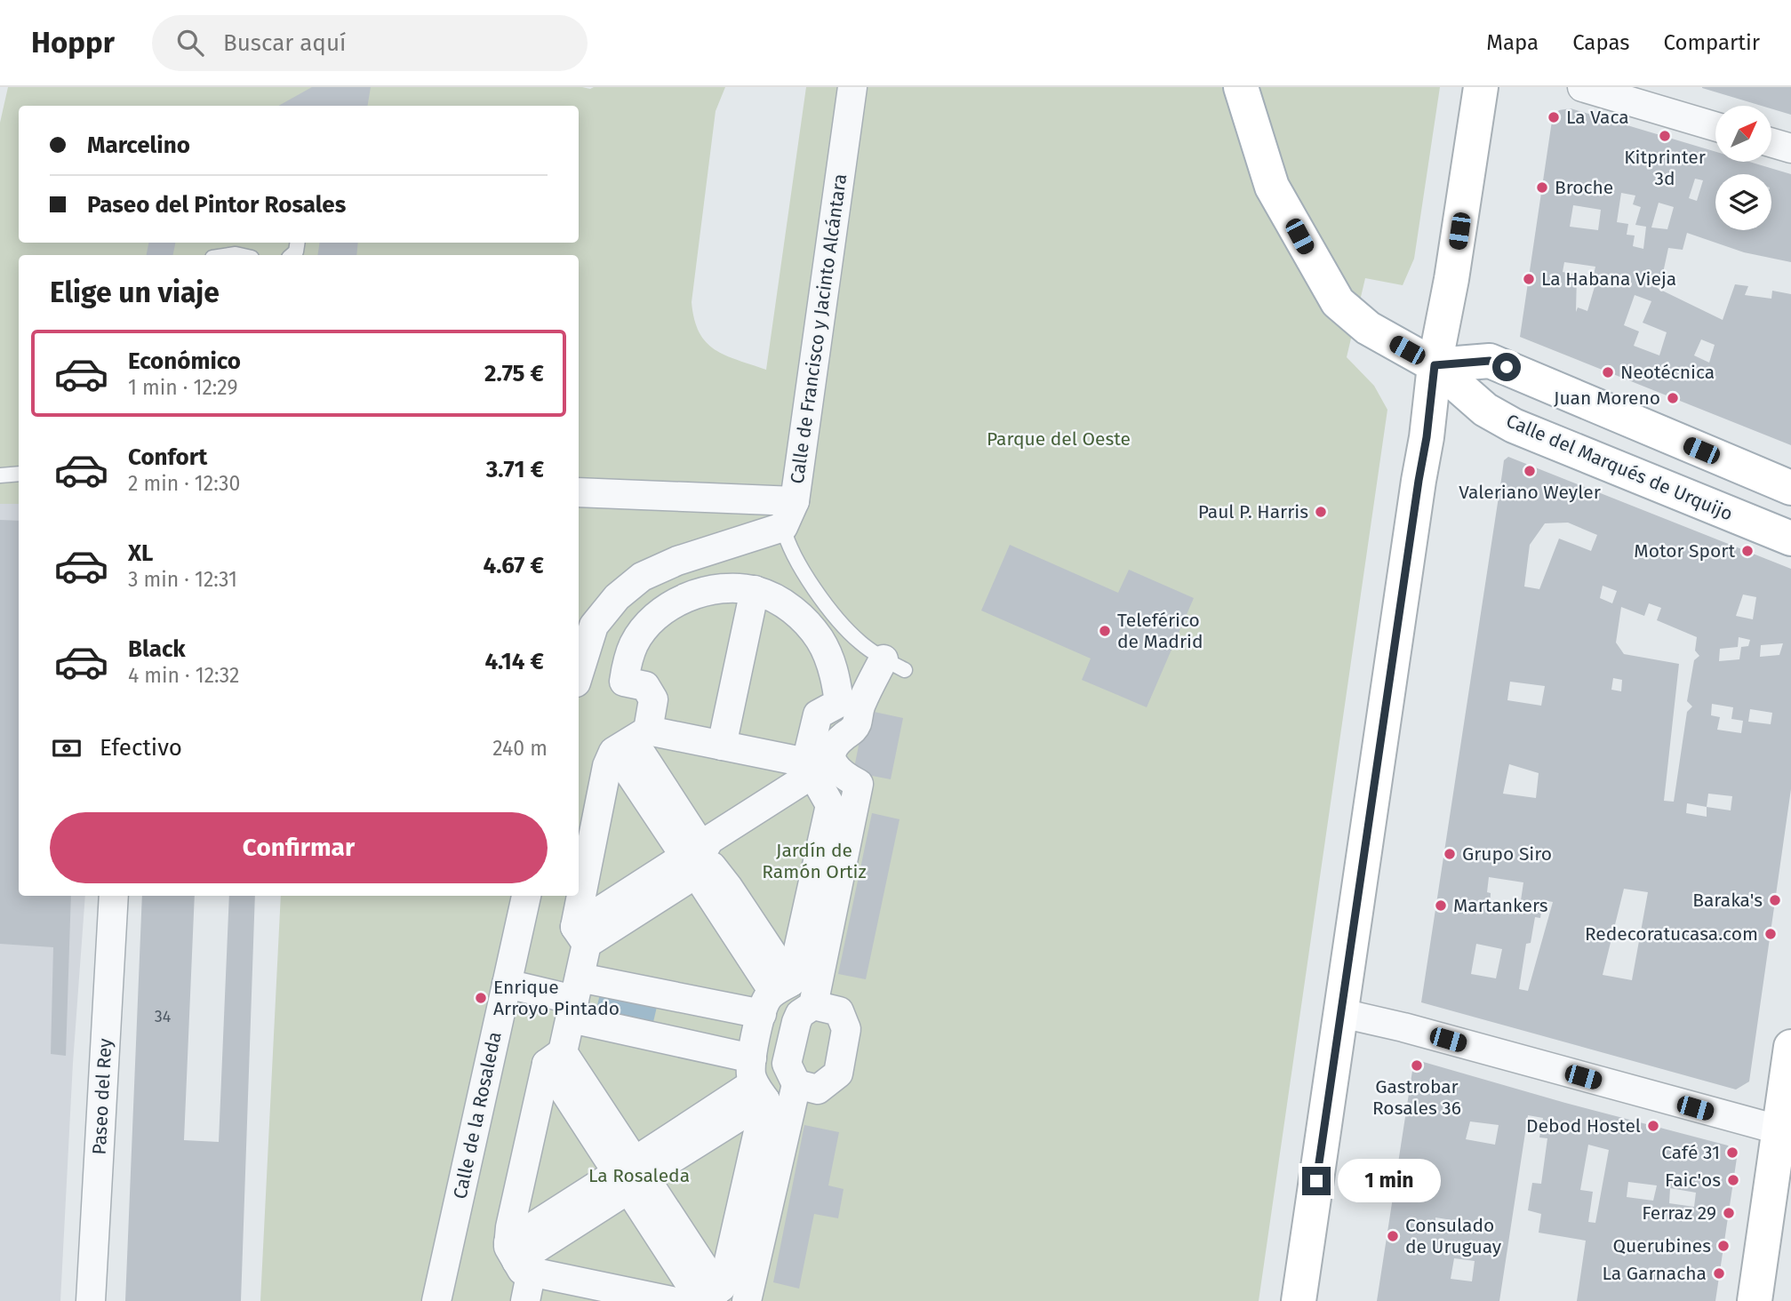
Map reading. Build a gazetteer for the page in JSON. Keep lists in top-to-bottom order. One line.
{"streets":{"main road":["Calle del Marqués de Urquijo"],"street":["Calle de Francisco y Jacinto Alcántara","Paseo del Rey","Calle de la Rosaleda"]},"parks":["Parque del Oeste","Jardín de Ramón Ortiz","La Rosaleda"],"places":["La Vaca","Kitprinter 3d","Broche","La Habana Vieja","Neotécnica","Juan Moreno","Valeriano Weyler","Paul P. Harris","Motor Sport","Teleférico de Madrid","Grupo Siro","Baraka's","Martankers","Redecoratucasa.com","Enrique Arroyo Pintado","Gastrobar Rosales 36","Debod Hostel","Café 31","Faic'os","Ferraz 29","Consulado de Uruguay","Querubines","La Garnacha"],"house_numbers":["34"],"north":"top right","page":{"header":"Hoppr","search":"Buscar aquí","nav":["Mapa","Capas","Compartir"],"banner":["Marcelino","Paseo del Pintor Rosales"],"heading":"Elige un viaje","list":[{"name":"Económico","note":"1 min · 12:29","value":"2.75 €"},{"name":"Confort","note":"2 min · 12:30","value":"3.71 €"},{"name":"XL","note":"3 min · 12:31","value":"4.67 €"},{"name":"Black","note":"4 min · 12:32","value":"4.14 €"}],"pay":["Efectivo","240 m"],"buttons":"Confirmar","bubble":"1 min"}}
